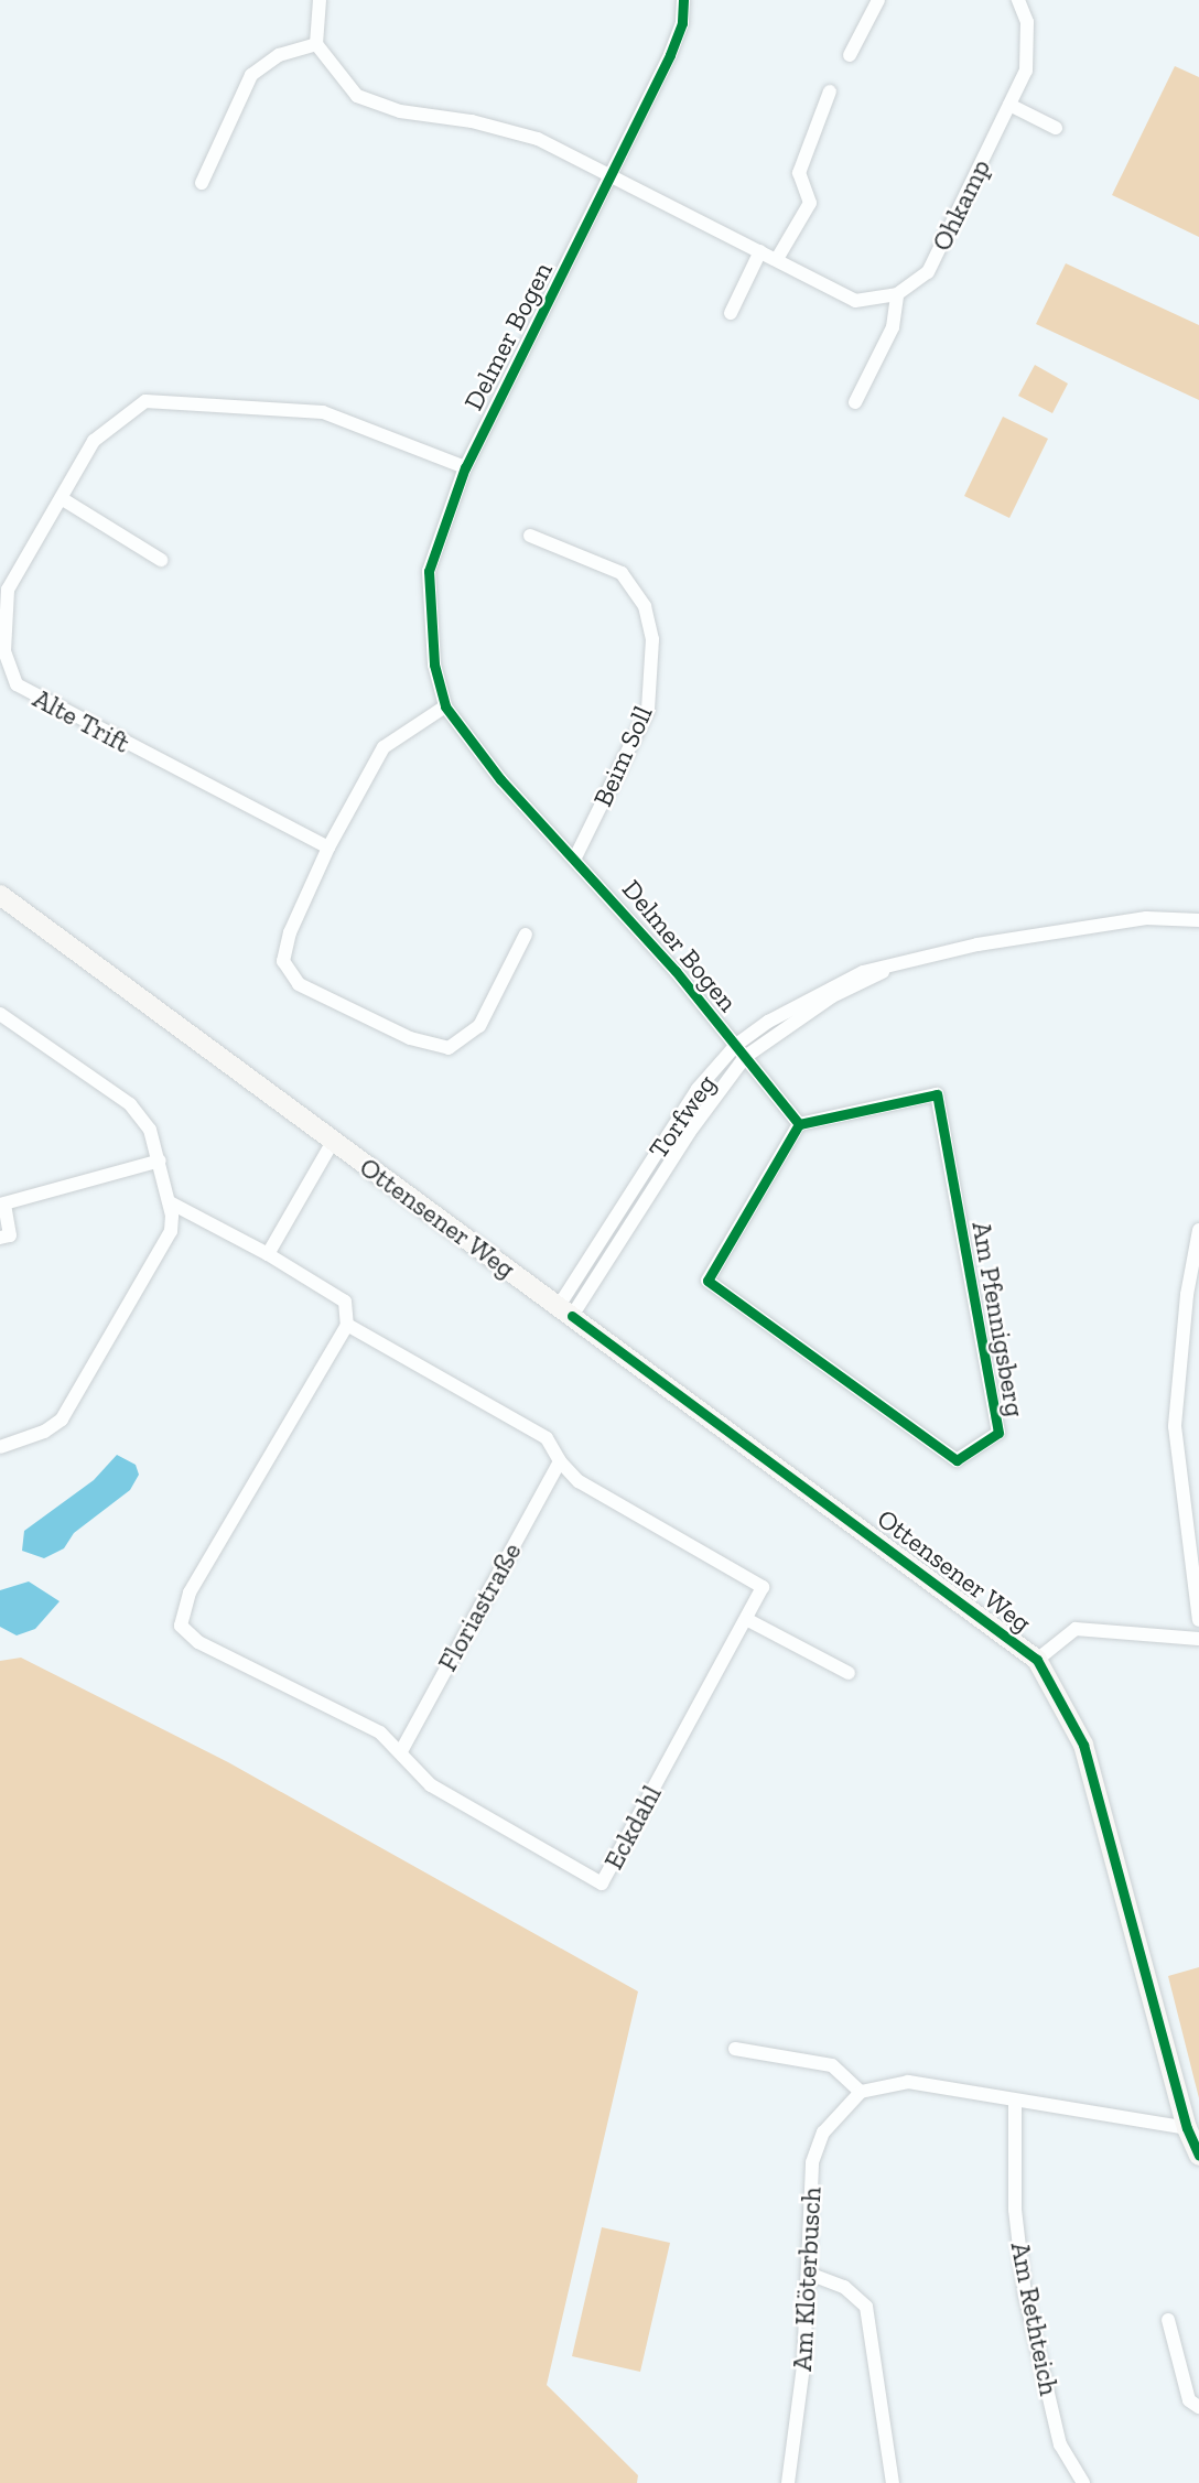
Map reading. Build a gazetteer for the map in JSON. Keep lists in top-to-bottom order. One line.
{"streets":{"street":["Ohkamp","Delmer Bogen","Alte Trift","Beim Soll","Torfweg","Ottensener Weg","Am Pfennigsberg","Floriastraße","Eckdahl","Am Klöterbusch","Am Rethteich"]},"crossings":[["Ohkamp","Delmer Bogen"],["Delmer Bogen","Alte Trift"],["Delmer Bogen","Beim Soll"],["Delmer Bogen","Torfweg"],["Torfweg","Ottensener Weg"],["Floriastraße","Eckdahl"]]}
